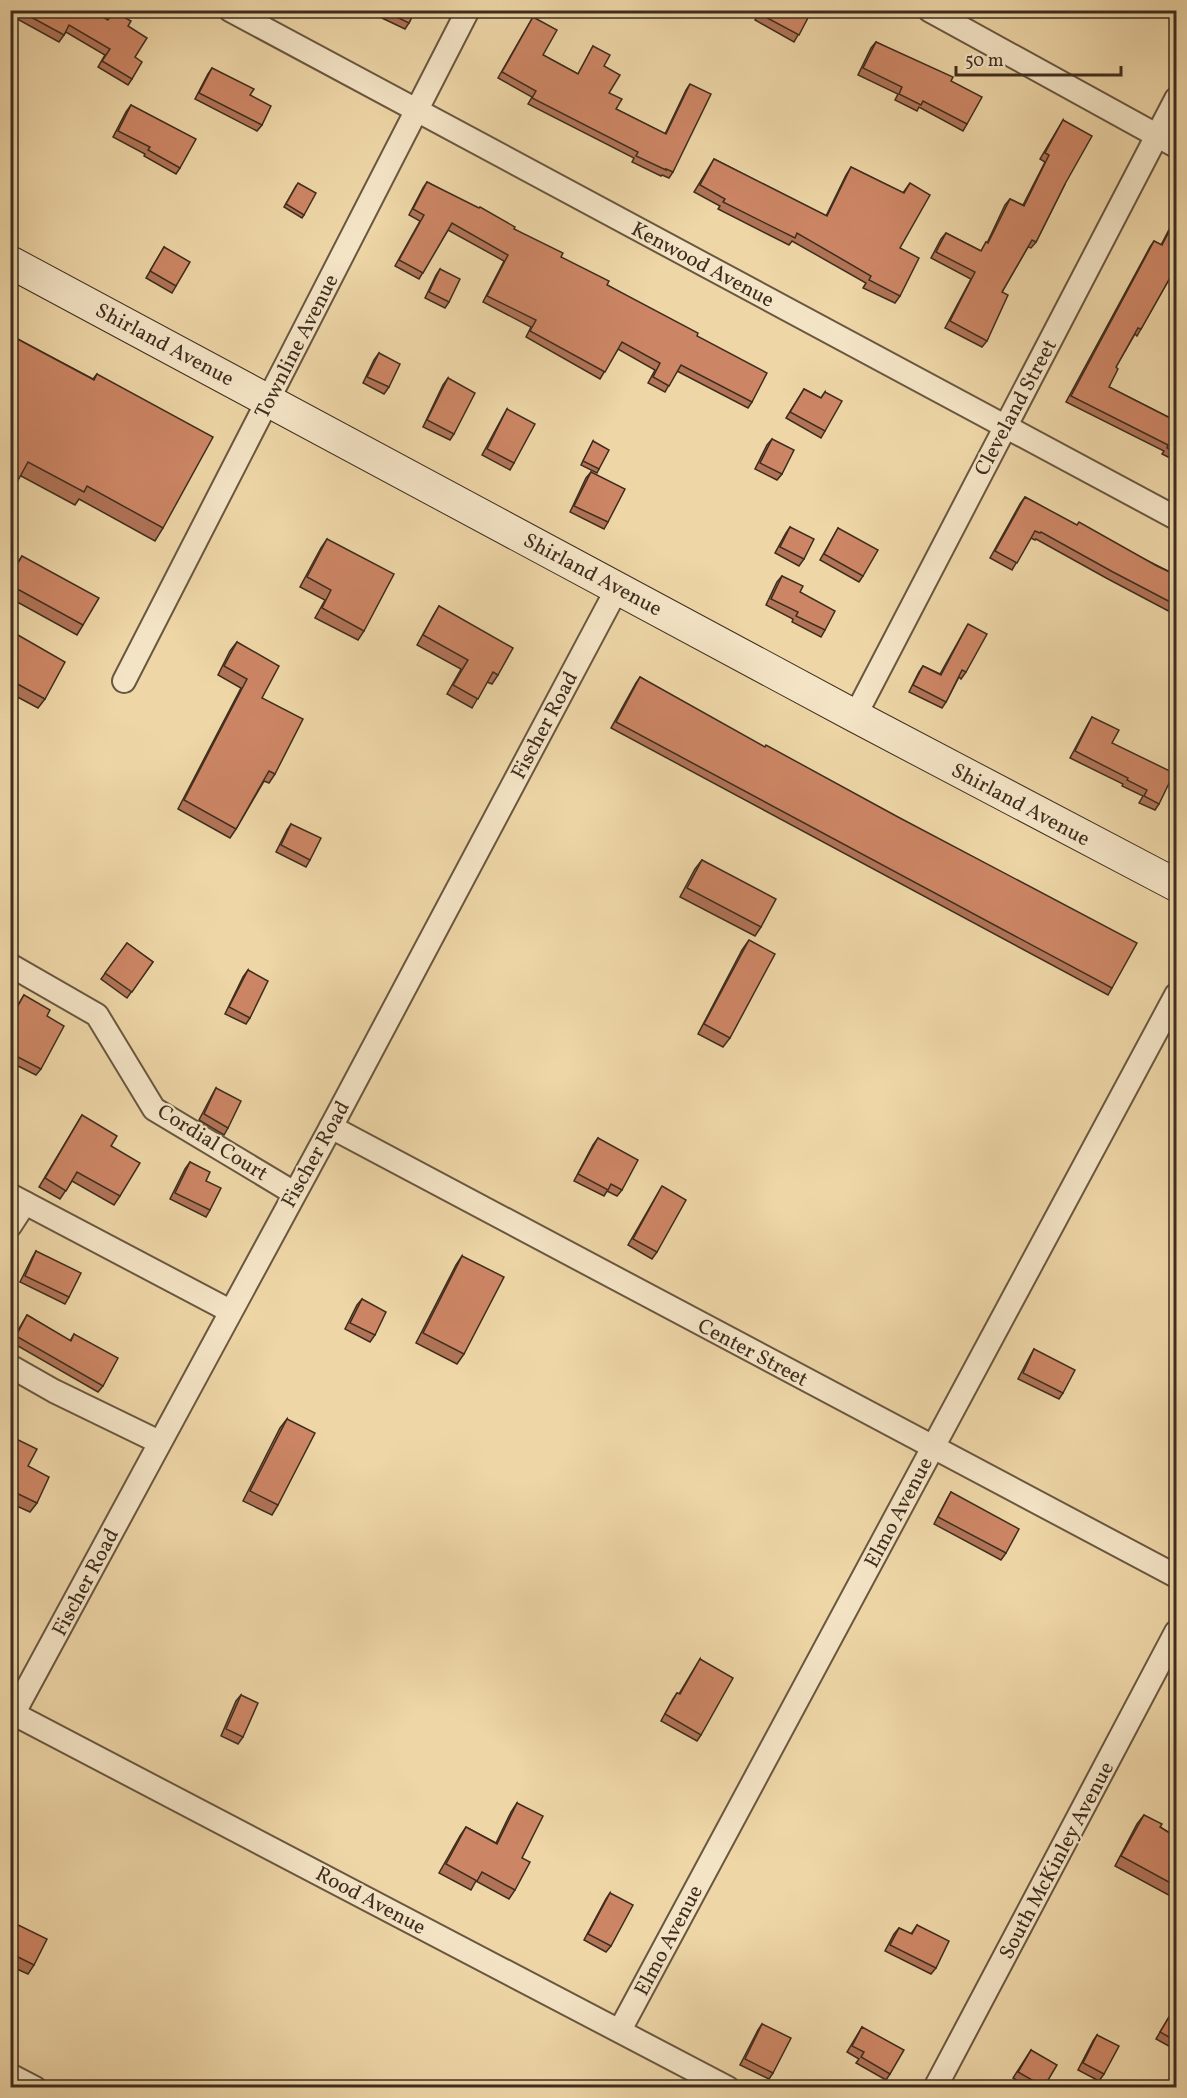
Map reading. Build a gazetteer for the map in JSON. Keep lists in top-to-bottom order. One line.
{"streets":{"street":["Kenwood Avenue","Shirland Avenue","Townline Avenue","Cleveland Street","Fischer Road","Cordial Court","Center Street","Elmo Avenue","South McKinley Avenue","Rood Avenue"]},"crossings":[["Kenwood Avenue","Townline Avenue"],["Kenwood Avenue","Cleveland Street"],["Shirland Avenue","Townline Avenue"],["Shirland Avenue","Cleveland Street"],["Shirland Avenue","Fischer Road"],["Fischer Road","Cordial Court"],["Fischer Road","Center Street"],["Fischer Road","Rood Avenue"],["Center Street","Elmo Avenue"],["Elmo Avenue","Rood Avenue"]],"scale_bar":"50 m"}
